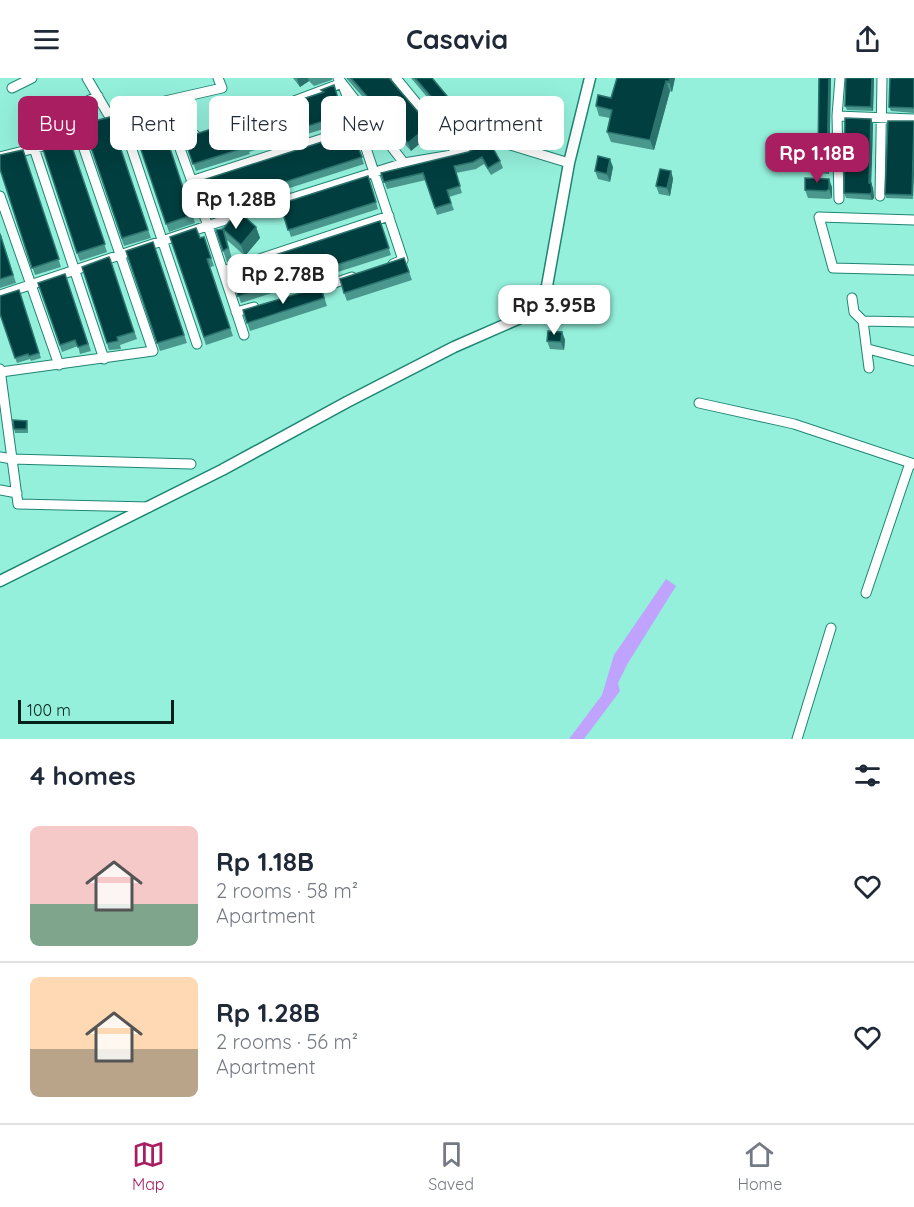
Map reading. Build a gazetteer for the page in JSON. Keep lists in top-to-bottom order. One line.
{"scale_bar":"100 m","page":{"header":"Casavia","chip":["Buy","Rent","Filters","New","Apartment"],"price":["Rp 1.18B","Rp 1.28B","Rp 2.78B","Rp 3.95B"],"scale":"100 m","heading":"4 homes","list":[{"name":"Rp 1.18B","note":"2 rooms · 58 m² · Apartment"},{"name":"Rp 1.28B","note":"2 rooms · 56 m² · Apartment"}],"tabs":["Map","Saved","Home"]}}
